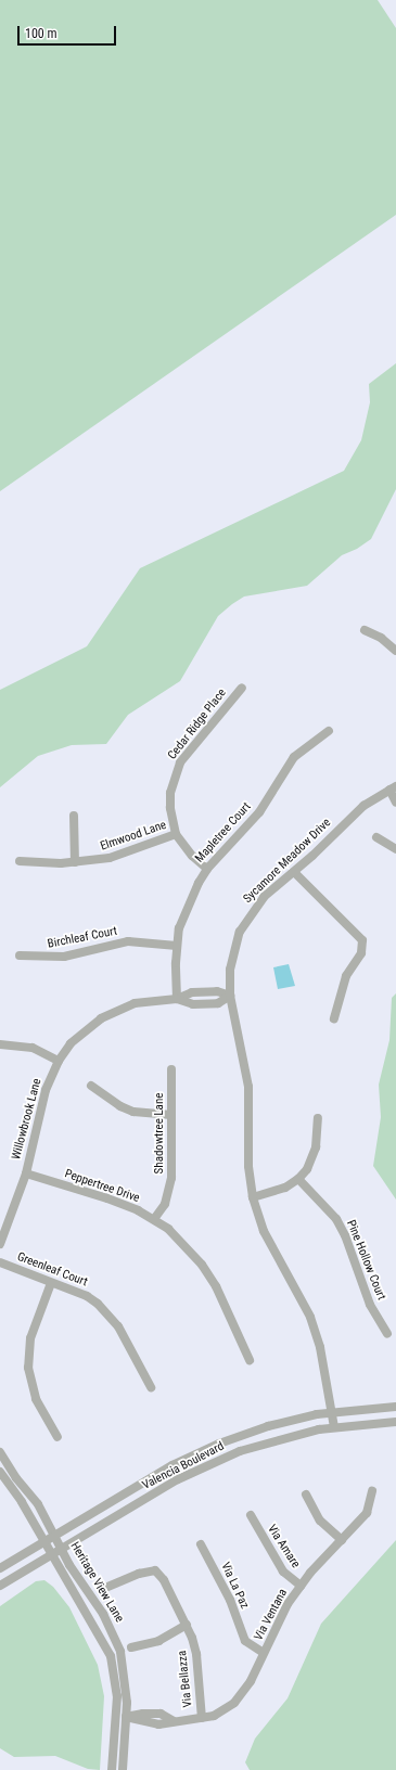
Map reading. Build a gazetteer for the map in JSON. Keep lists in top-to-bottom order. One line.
{"streets":{"street":["Cedar Ridge Place","Mapletree Court","Elmwood Lane","Sycamore Meadow Drive","Birchleaf Court","Willowbrook Lane","Shadowtree Lane","Peppertree Drive","Pine Hollow Court","Greenleaf Court","Valencia Boulevard","Via Amare","Heritage View Lane","Via La Paz","Via Ventana","Via Bellazza"]},"crossings":[["Cedar Ridge Place","Mapletree Court"],["Cedar Ridge Place","Elmwood Lane"],["Mapletree Court","Birchleaf Court"],["Mapletree Court","Willowbrook Lane"],["Sycamore Meadow Drive","Willowbrook Lane"],["Sycamore Meadow Drive","Valencia Boulevard"],["Willowbrook Lane","Peppertree Drive"],["Shadowtree Lane","Peppertree Drive"],["Valencia Boulevard","Heritage View Lane"],["Via Amare","Via Ventana"],["Heritage View Lane","Via Ventana"],["Via La Paz","Via Ventana"],["Via Ventana","Via Bellazza"]],"scale_bar":"100 m"}
